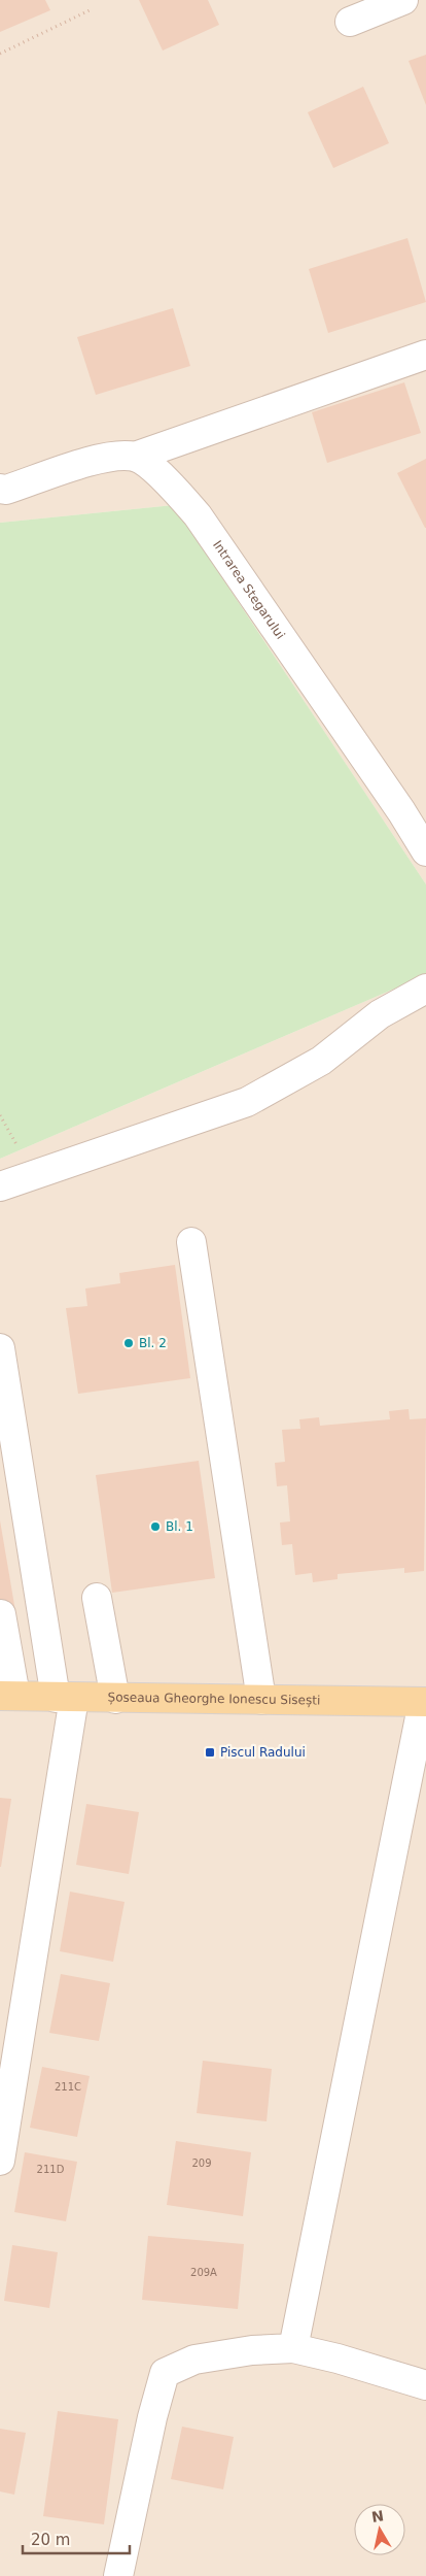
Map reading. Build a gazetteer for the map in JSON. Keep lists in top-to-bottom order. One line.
{"streets":{"main road":["Șoseaua Gheorghe Ionescu Sisești"],"street":["Intrarea Stegarului"]},"places":{"other":["Bl. 2","Bl. 1"],"transit":["Piscul Radului"]},"house_numbers":["211C","209","211D","209A"],"scale_bar":"20 m","north":"top"}
